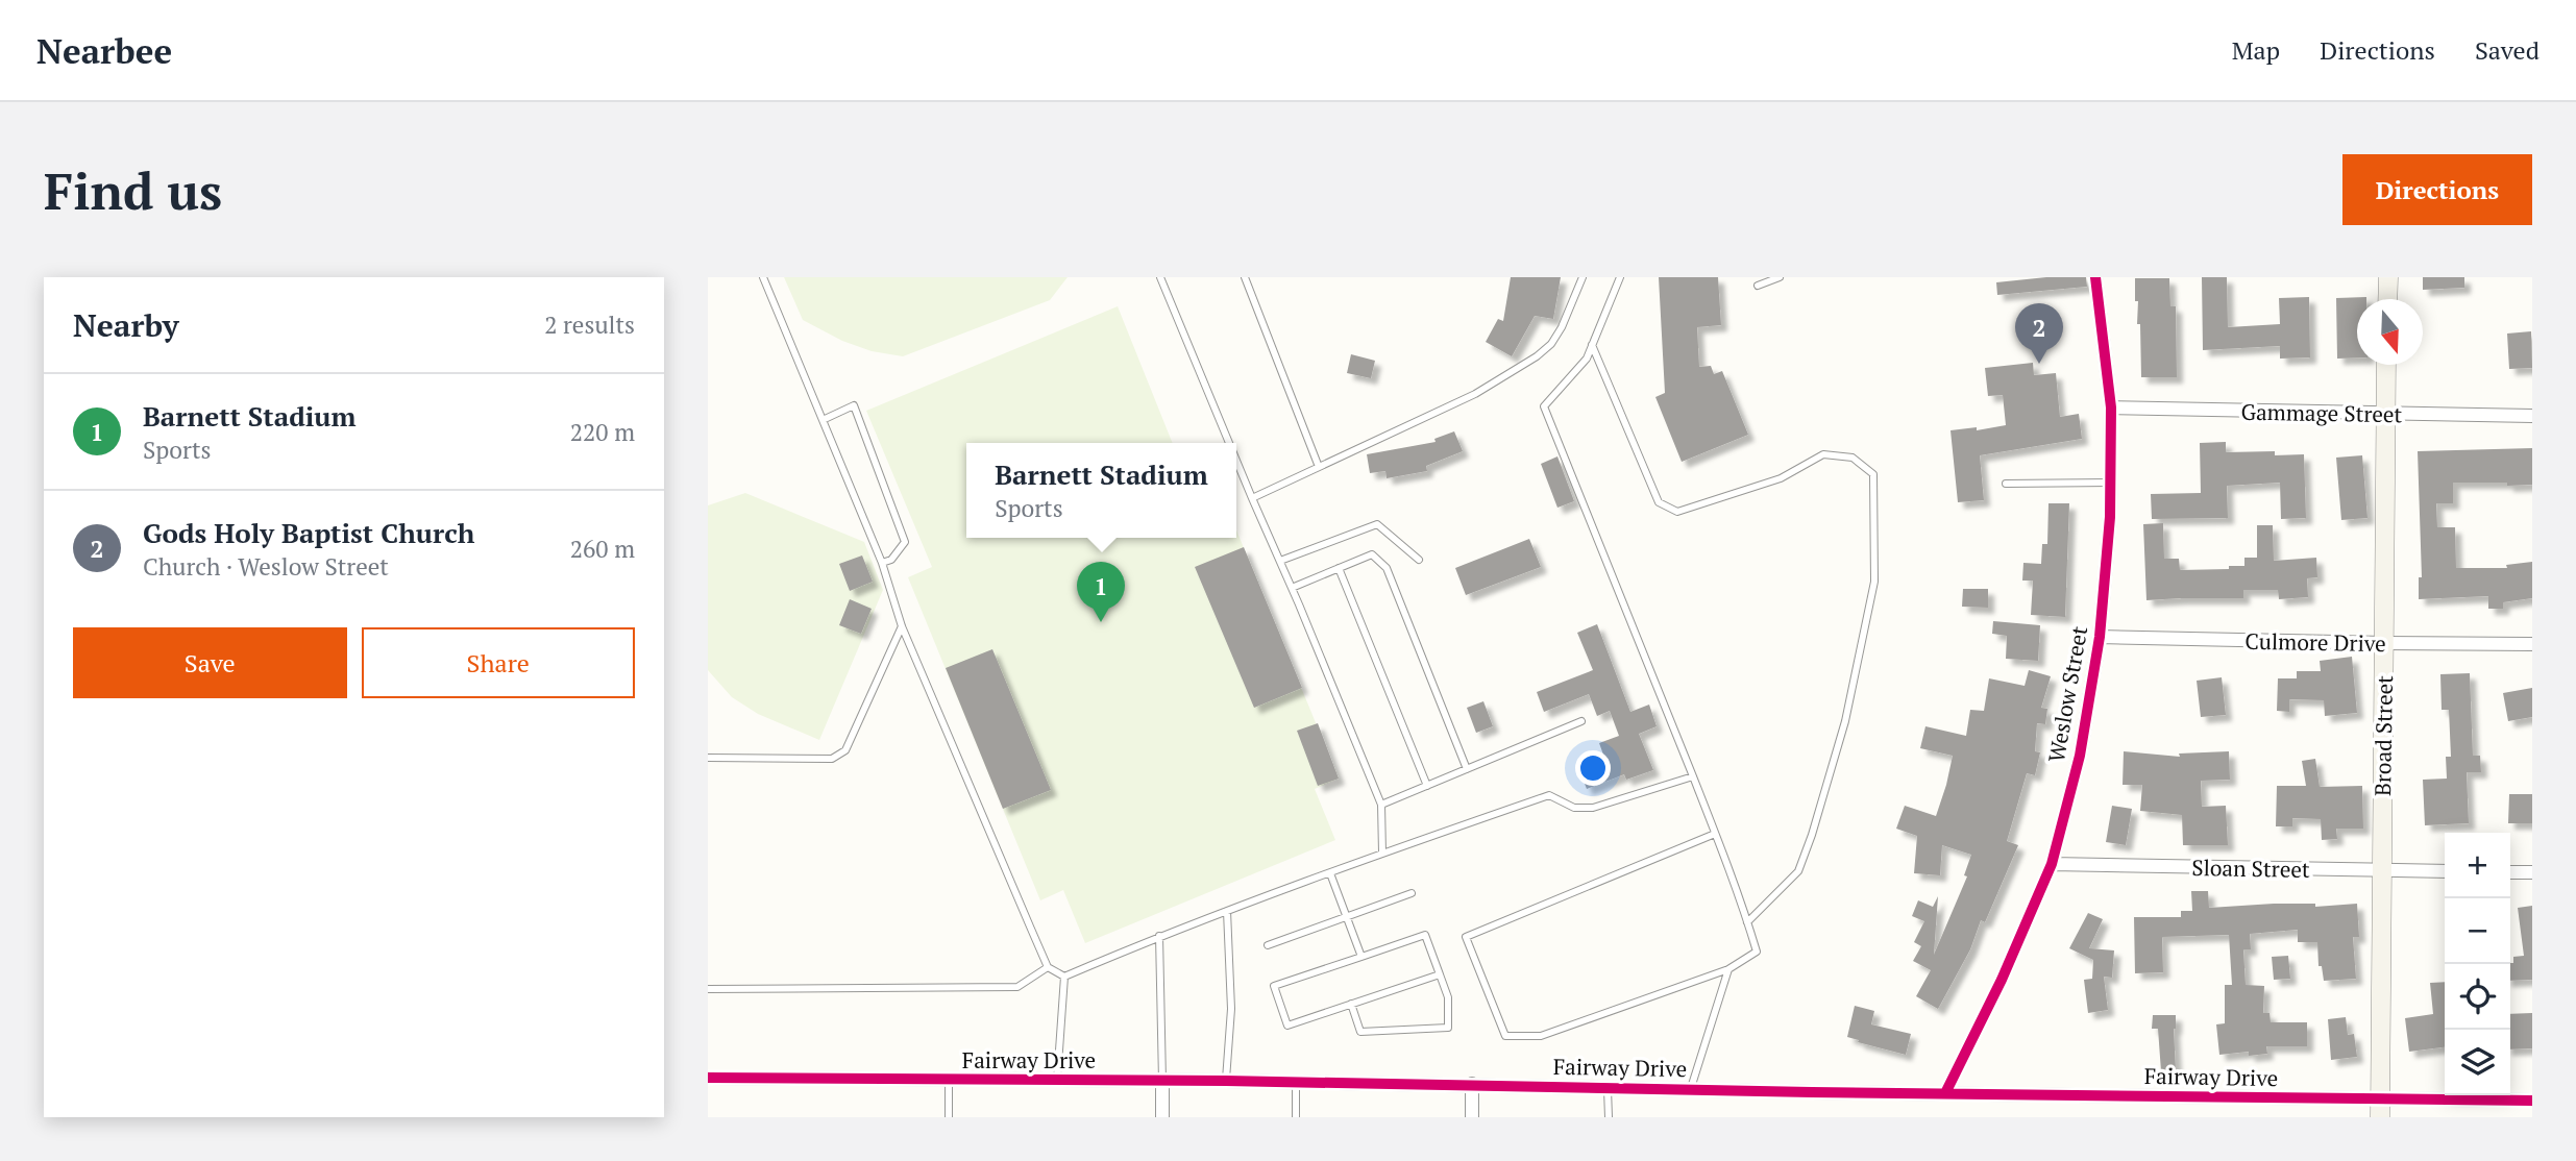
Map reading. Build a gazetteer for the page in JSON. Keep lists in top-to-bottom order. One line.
{"streets":{"street":["Gammage Street","Culmore Drive","Weslow Street","Broad Street","Sloan Street","Fairway Drive"]},"crossings":[["Gammage Street","Weslow Street"],["Gammage Street","Broad Street"],["Culmore Drive","Weslow Street"],["Culmore Drive","Broad Street"],["Weslow Street","Sloan Street"],["Weslow Street","Fairway Drive"],["Broad Street","Sloan Street"],["Broad Street","Fairway Drive"]],"north":"bottom","page":{"header":"Nearbee","nav":["Map","Directions","Saved"],"buttons":["Directions",["Save","Share"]],"title":"Find us","heading":["Nearby","2 results"],"pins":["2","1"],"list":[{"mark":"1","name":"Barnett Stadium","note":"Sports","value":"220 m"},{"mark":"2","name":"Gods Holy Baptist Church","note":"Church · Weslow Street","value":"260 m"}],"popup":["Barnett Stadium","Sports"],"map_buttons":["+","−"]}}
